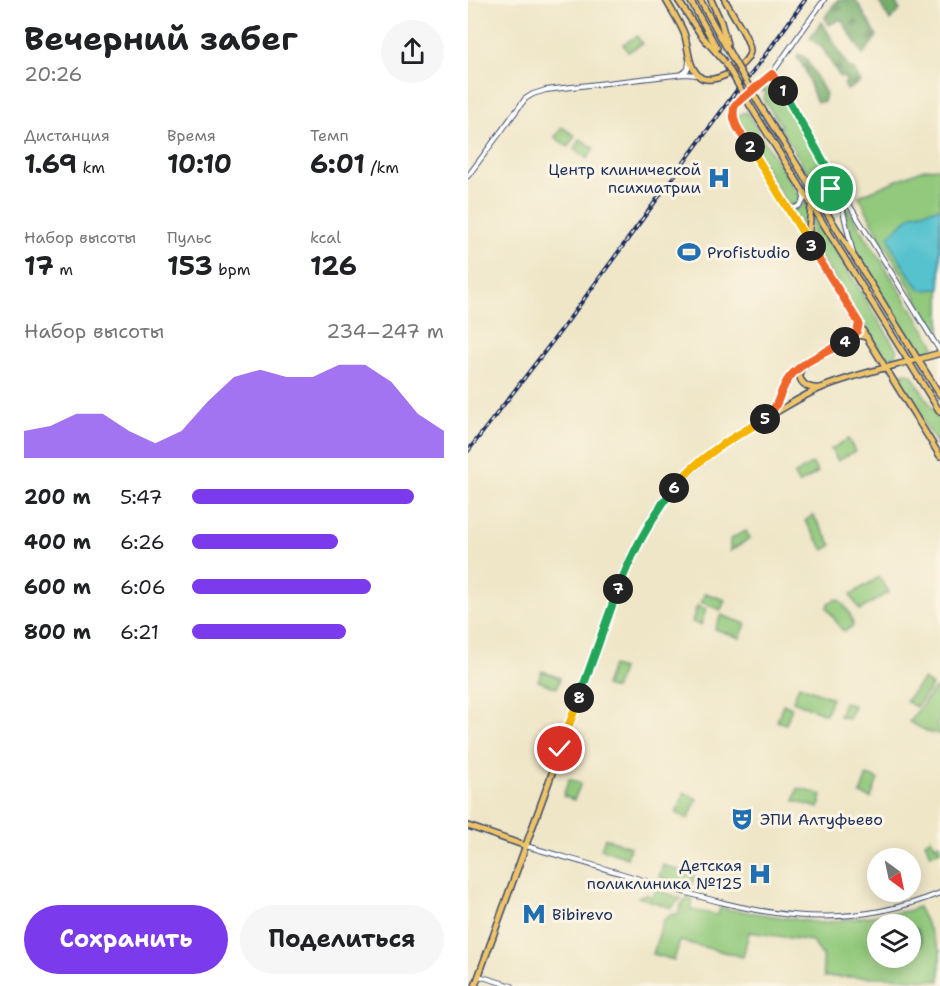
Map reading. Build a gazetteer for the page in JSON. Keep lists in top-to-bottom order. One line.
{"places":{"hospital":["Центр клинической психиатрии","Детская поликлиника №125"],"sports":["Profistudio"],"theatre":["ЭПИ Алтуфьево"],"metro station":["Bibirevo"]},"north":"bottom right","page":{"heading":["Вечерний забег","20:26"],"pins":["1","2","3","4","5","6","7","8"],"stats":[["Дистанция","1.69 km"],["Время","10:10"],["Темп","6:01 /km"],["Набор высоты","17 m"],["Пульс","153 bpm"],["kcal","126"]],"chart":["Набор высоты","234–247 m"],"list":[{"name":"200 m","note":"5:47"},{"name":"400 m","note":"6:26"},{"name":"600 m","note":"6:06"},{"name":"800 m","note":"6:21"}],"buttons":["Сохранить","Поделиться"]}}
